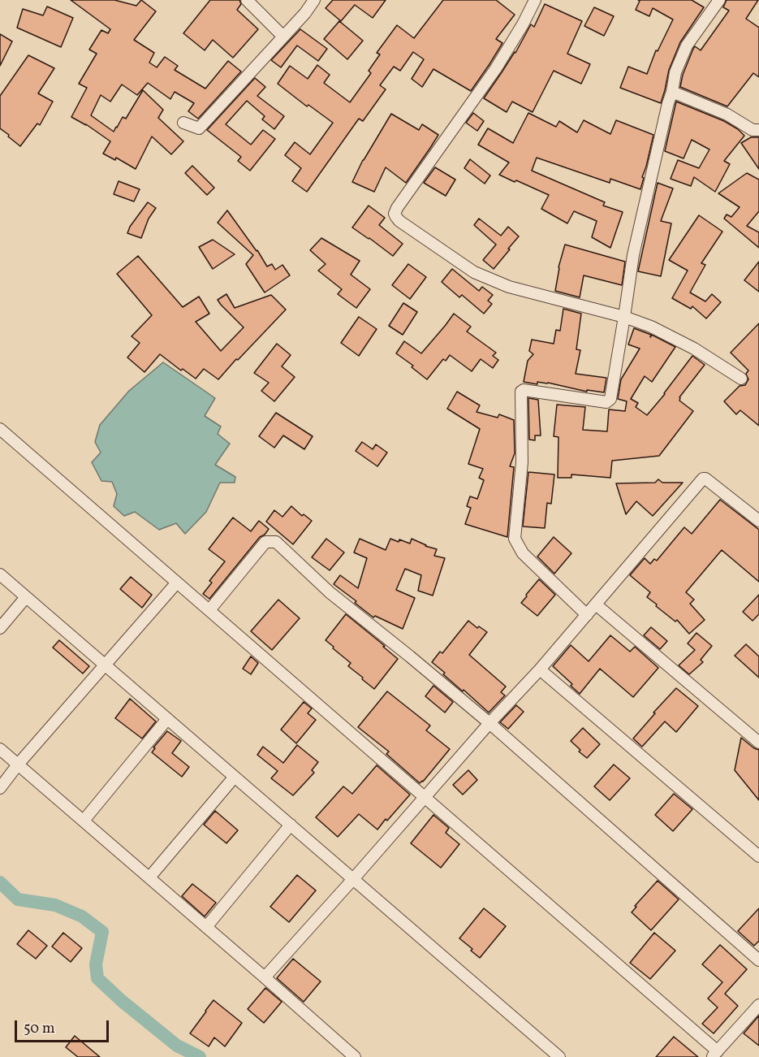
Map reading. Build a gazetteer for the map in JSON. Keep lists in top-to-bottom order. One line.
{"scale_bar":"50 m"}
